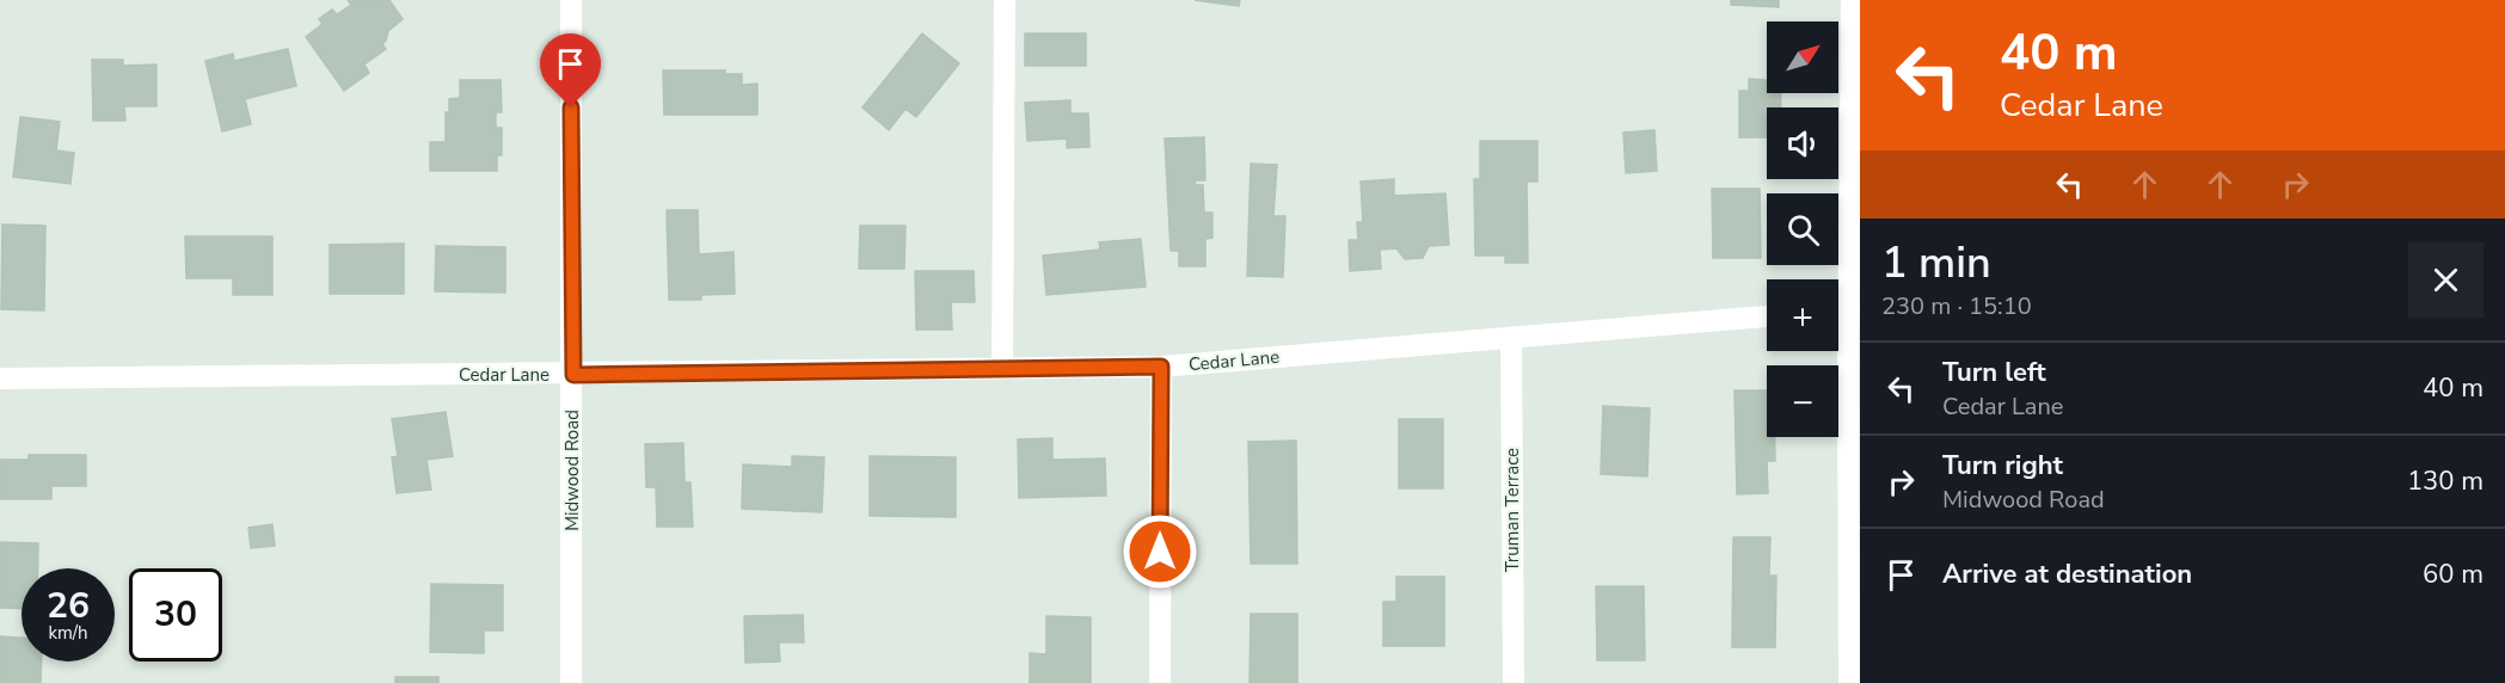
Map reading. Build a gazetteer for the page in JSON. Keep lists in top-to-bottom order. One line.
{"streets":{"street":["Cedar Lane","Midwood Road","Truman Terrace"]},"crossings":[["Cedar Lane","Midwood Road"],["Cedar Lane","Truman Terrace"]],"north":"top right","page":{"turn":["40 m","Cedar Lane"],"map_buttons":["+","−"],"heading":["1 min","230 m · 15:10"],"list":[{"name":"Turn left","note":"Cedar Lane","value":"40 m"},{"name":"Turn right","note":"Midwood Road","value":"130 m"},{"name":"Arrive at destination","value":"60 m"}],"speed":"26 km/h","limit":"30"}}
